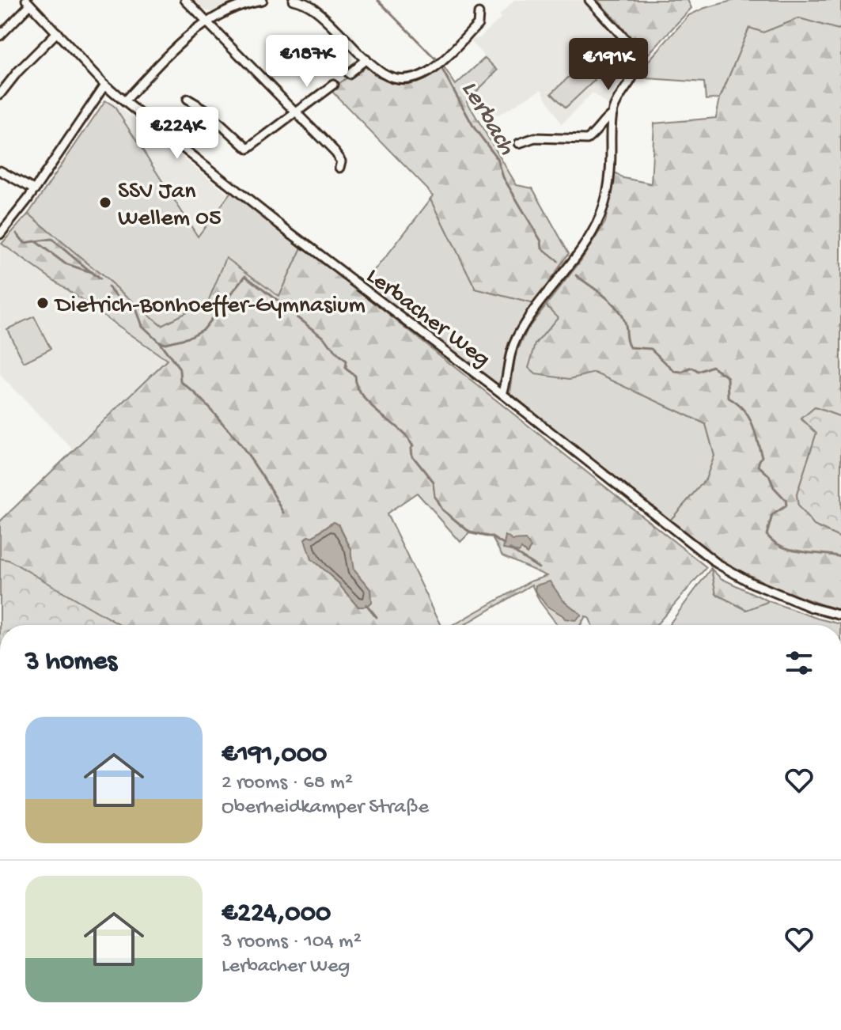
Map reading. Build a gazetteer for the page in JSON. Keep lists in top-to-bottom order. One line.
{"streets":{"street":["Lerbacher Weg"]},"water":["Lerbach"],"places":["SSV Jan Wellem 05","Dietrich-Bonhoeffer-Gymnasium"],"page":{"price":["€187K","€191K","€224K"],"heading":"3 homes","list":[{"name":"€191,000","note":"2 rooms · 68 m² · Oberheidkamper Straße"},{"name":"€224,000","note":"3 rooms · 104 m² · Lerbacher Weg"}]}}
